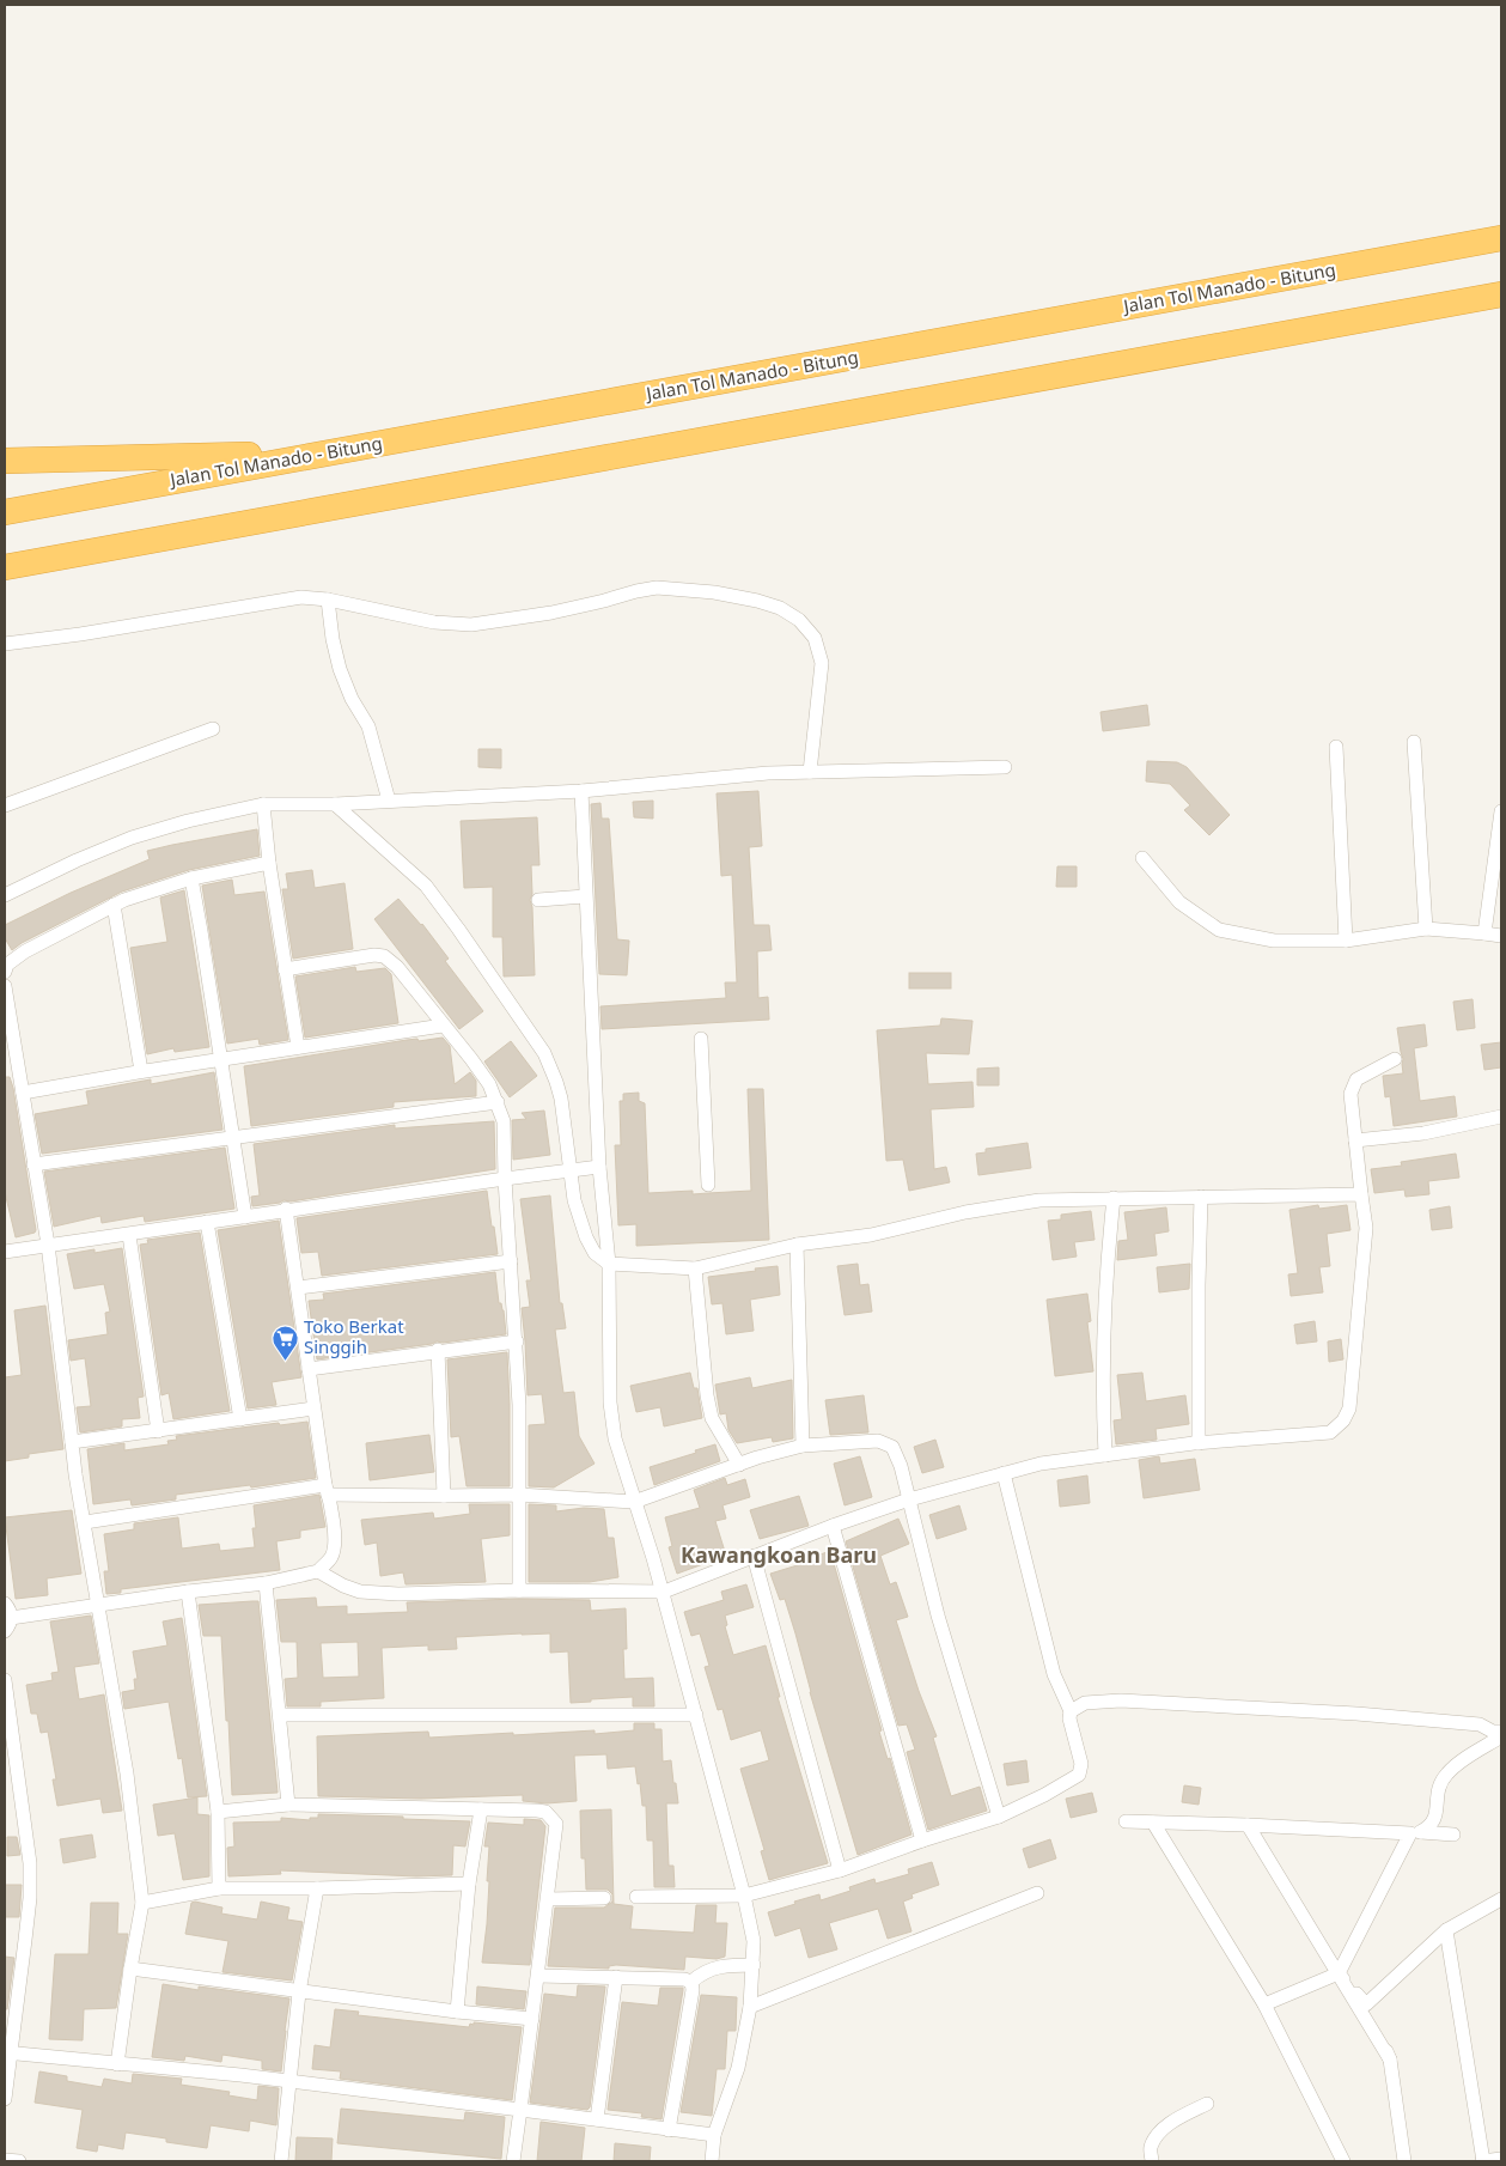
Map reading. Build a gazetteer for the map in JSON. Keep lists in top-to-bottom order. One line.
{"streets":{"highway":["Jalan Tol Manado - Bitung"]},"districts":["Kawangkoan Baru"],"places":{"supermarket":["Toko Berkat Singgih"]}}
